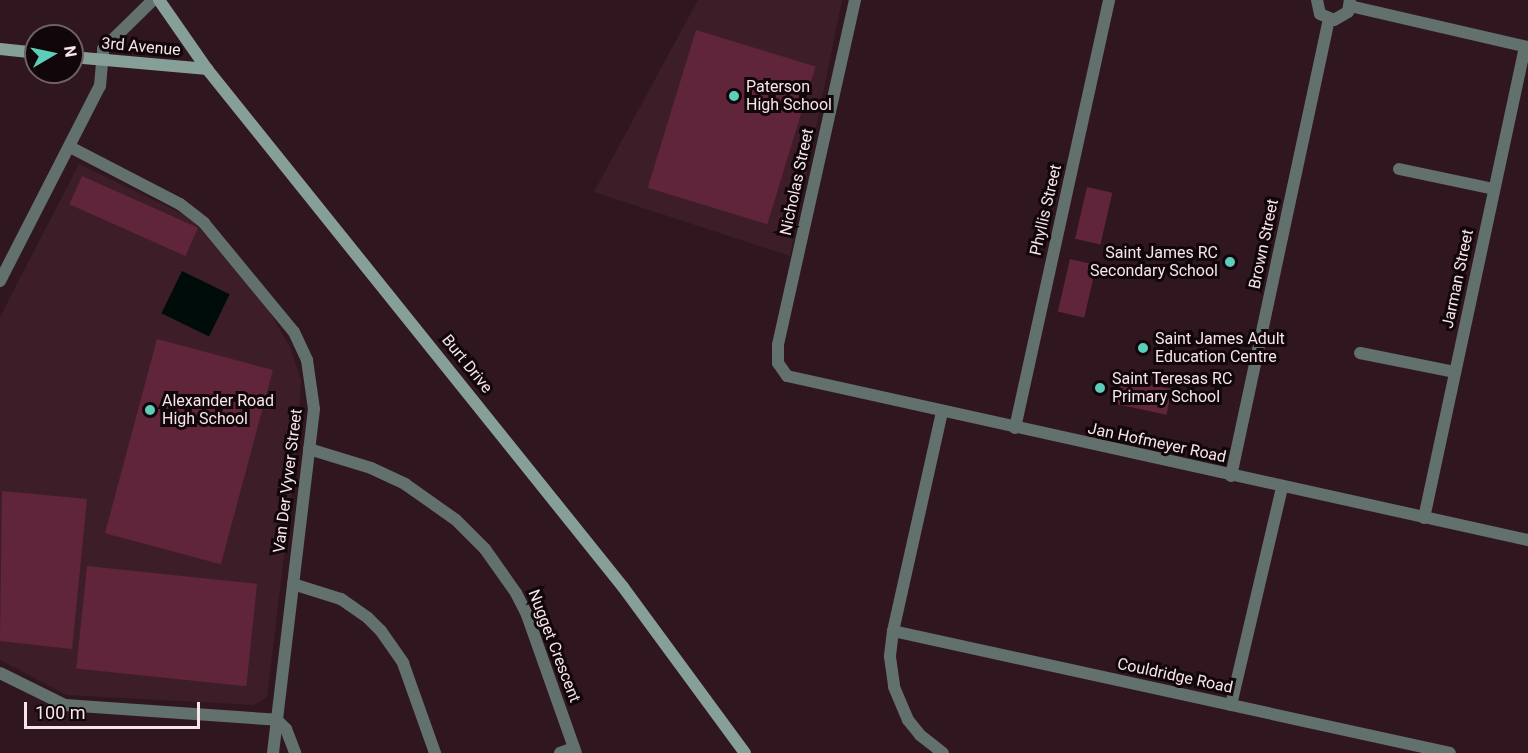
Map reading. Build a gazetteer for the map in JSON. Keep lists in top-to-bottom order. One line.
{"streets":{"street":["3rd Avenue","Nicholas Street","Phyllis Street","Brown Street","Jarman Street","Burt Drive","Jan Hofmeyer Road","Van Der Vyver Street","Nugget Crescent","Couldridge Road"]},"crossings":[["3rd Avenue","Burt Drive"],["Nicholas Street","Jan Hofmeyer Road"],["Phyllis Street","Jan Hofmeyer Road"],["Brown Street","Jan Hofmeyer Road"],["Jarman Street","Jan Hofmeyer Road"],["Van Der Vyver Street","Nugget Crescent"]],"places":["Paterson High School","Saint James RC Secondary School","Saint James Adult Education Centre","Saint Teresas RC Primary School","Alexander Road High School"],"scale_bar":"100 m","north":"right"}
